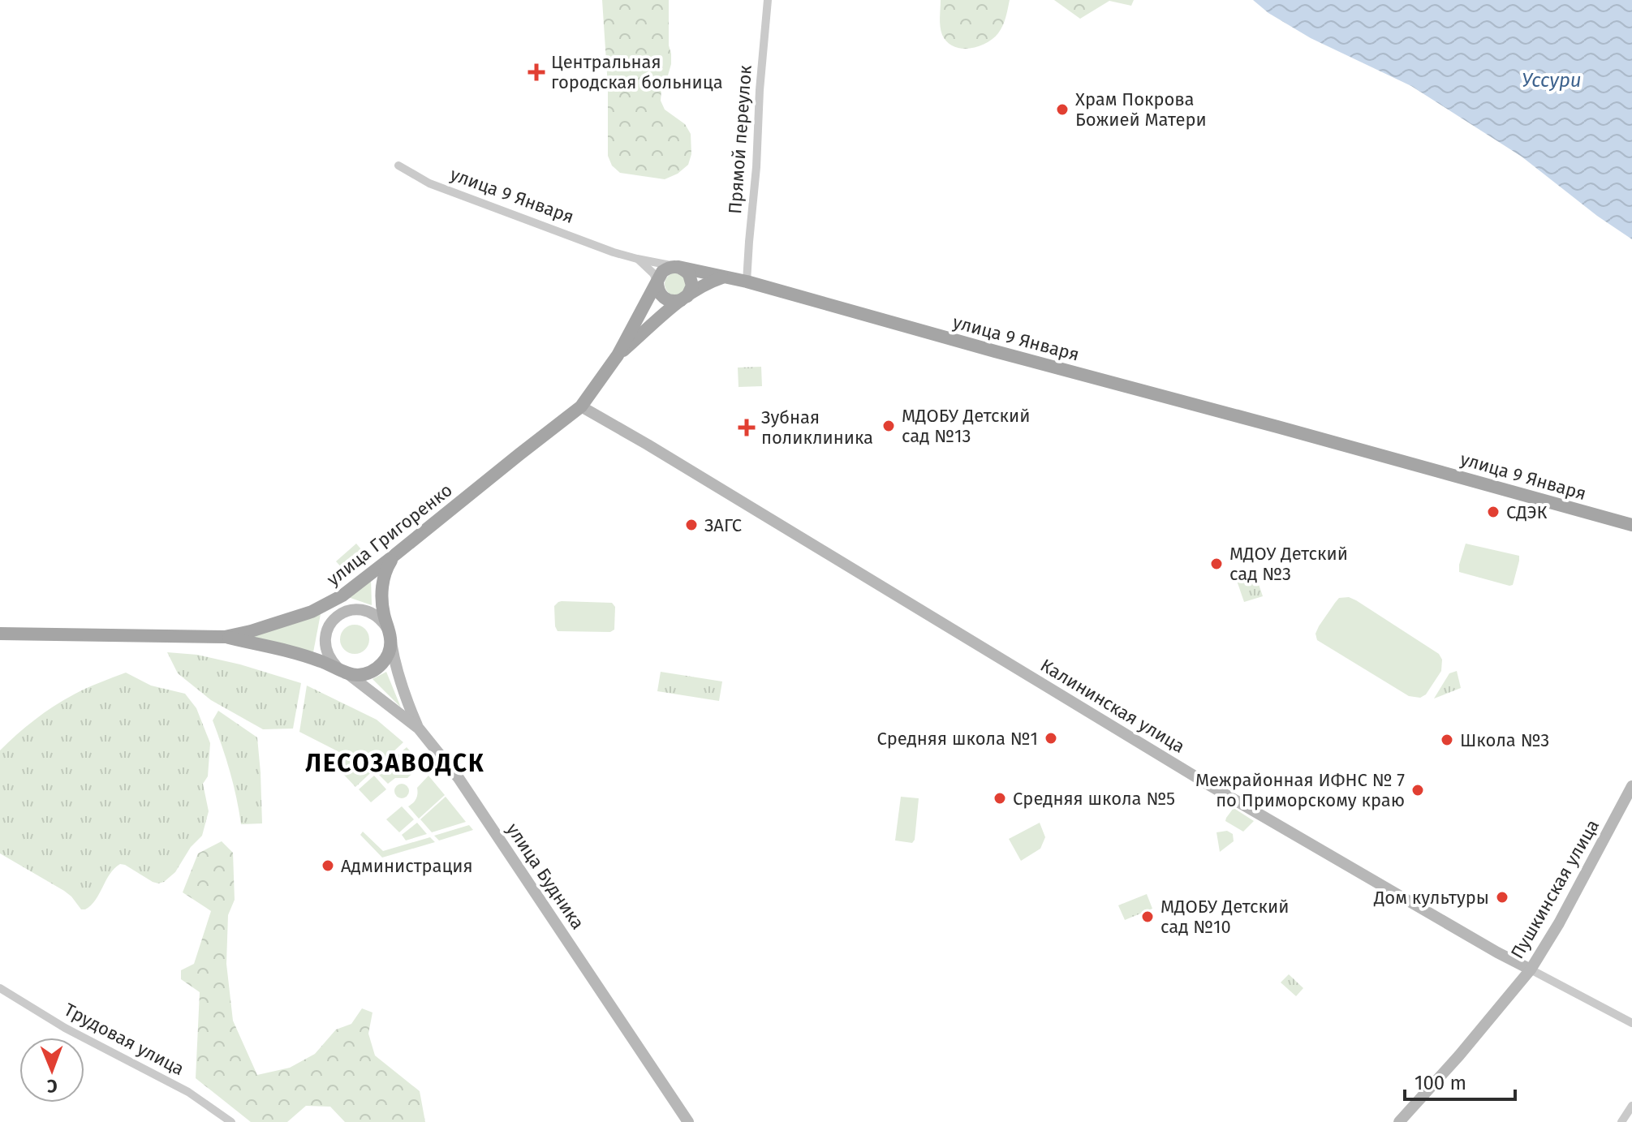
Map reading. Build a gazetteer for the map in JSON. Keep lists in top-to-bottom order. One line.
{"streets":{"main road":["улица 9 Января","улица Григоренко","Калининская улица","улица Будника","Пушкинская улица"],"street":["Прямой переулок","Трудовая улица"]},"crossings":[["Прямой переулок","улица 9 Января"],["улица Григоренко","Калининская улица"],["улица Григоренко","улица Будника"],["Калининская улица","Пушкинская улица"]],"districts":["ЛЕСОЗАВОДСК"],"water":["Уссури"],"places":{"health":["Центральная городская больница","Зубная поликлиника"],"other":["Храм Покрова Божией Матери","МДОБУ Детский сад №13","СДЭК","ЗАГС","МДОУ Детский сад №3","Средняя школа №1","Школа №3","Межрайонная ИФНС № 7 по Приморскому краю","Средняя школа №5","Администрация","Дом культуры","МДОБУ Детский сад №10"]},"scale_bar":"100 m","north":"bottom"}
